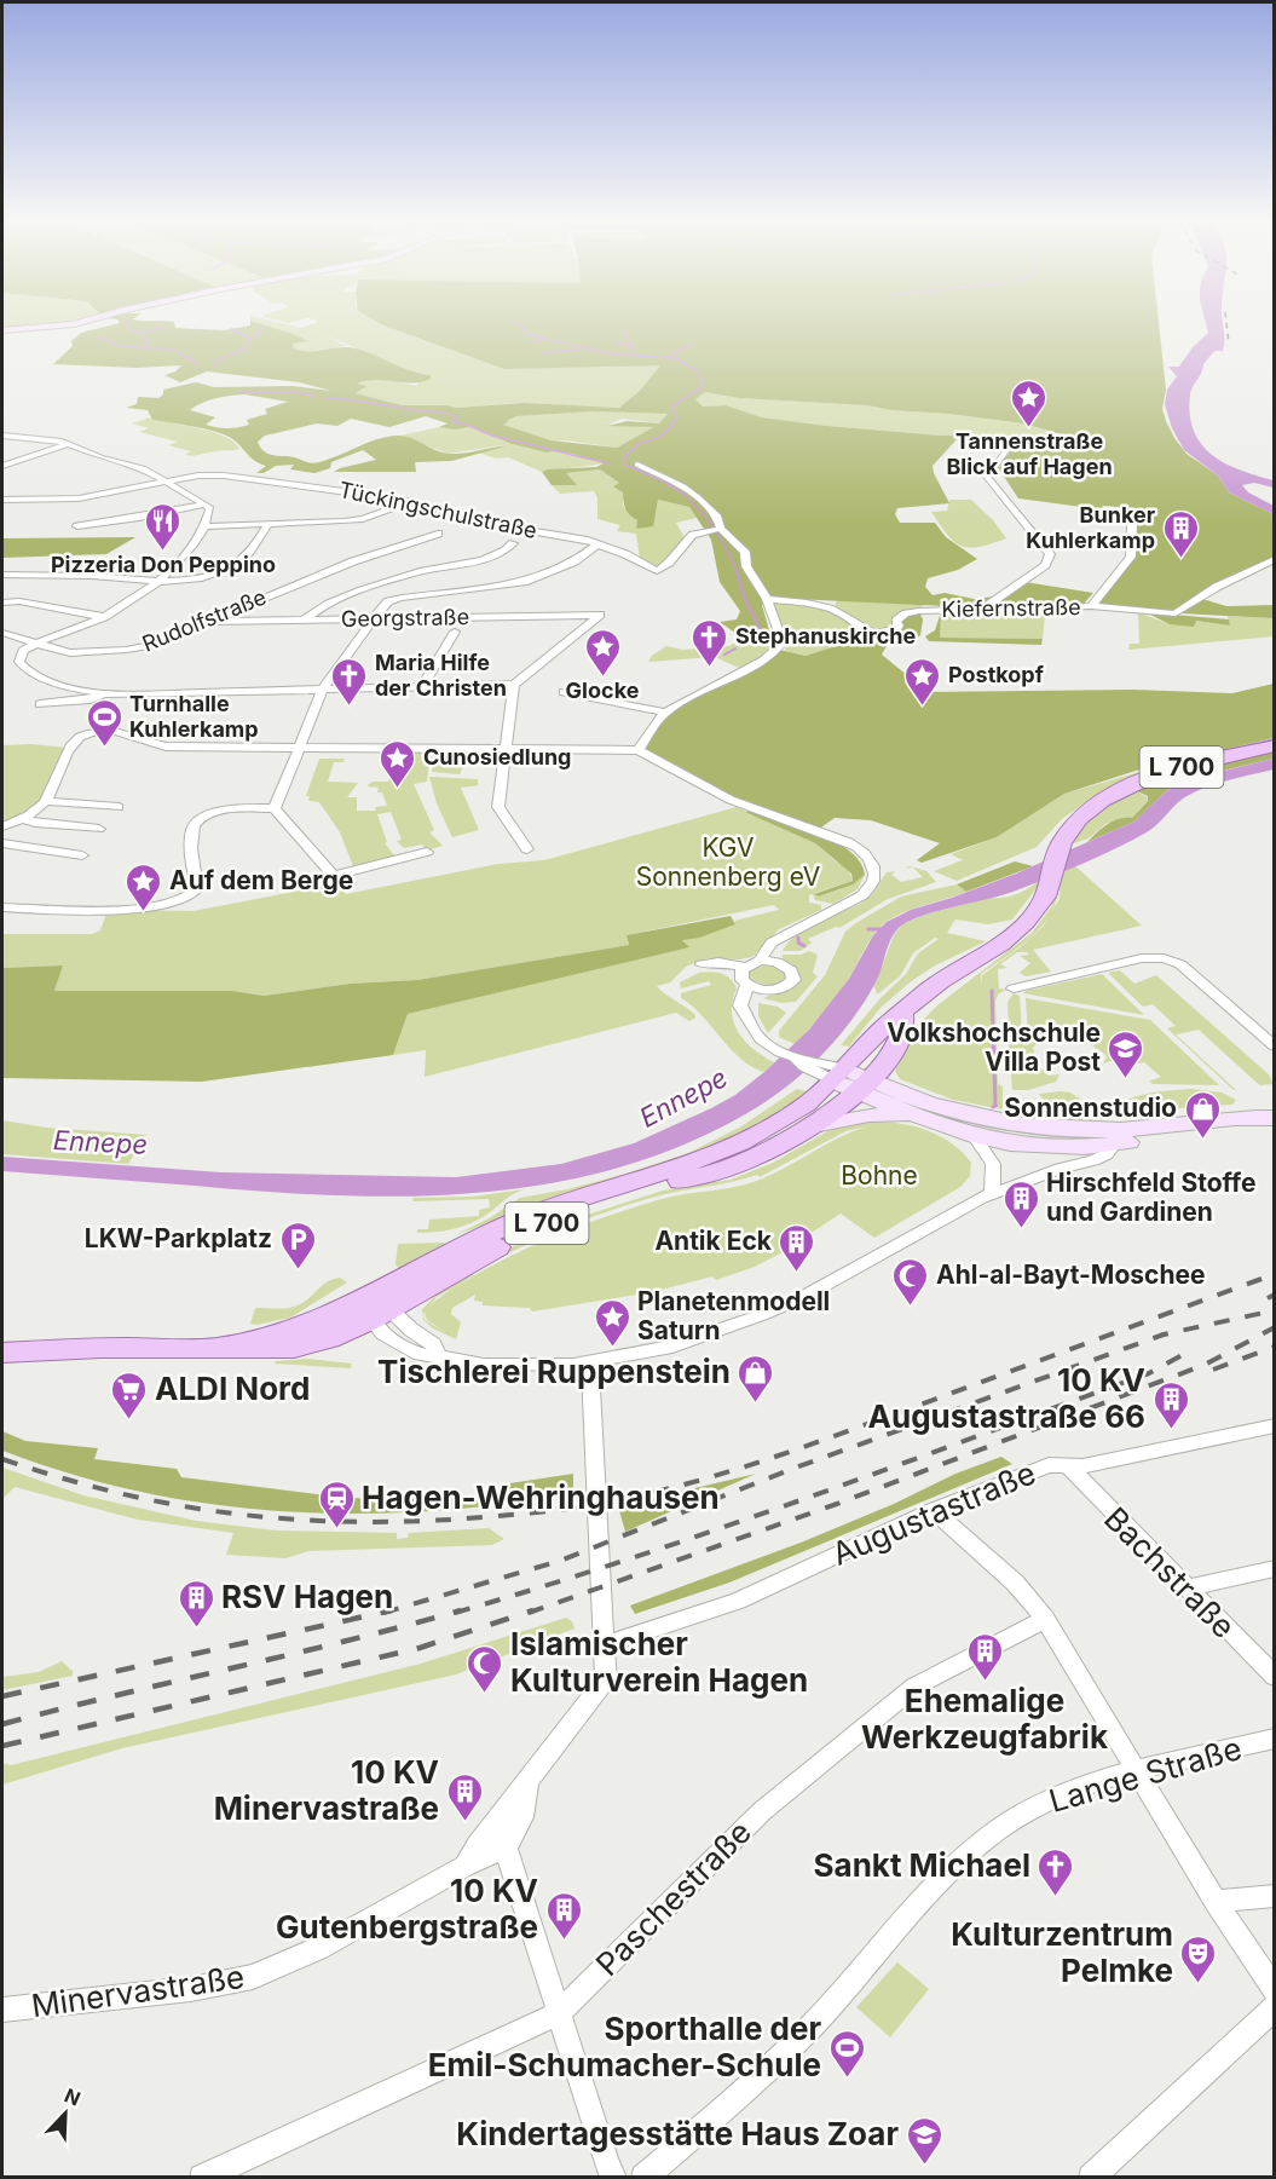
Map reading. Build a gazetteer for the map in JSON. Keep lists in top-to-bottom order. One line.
{"streets":{"main road":["L 700"],"street":["Tückingschulstraße","Kiefernstraße","Georgstraße","Rudolfstraße","Augustastraße","Bachstraße","Lange Straße","Paschestraße","Minervastraße"]},"crossings":[["Georgstraße","Rudolfstraße"],["Augustastraße","Bachstraße"],["Augustastraße","Minervastraße"]],"water":["Ennepe"],"parks":["KGV Sonnenberg eV","Bohne"],"places":{"place":["Tannenstraße Blick auf Hagen","Glocke","Postkopf","Cunosiedlung","Auf dem Berge","Planetenmodell Saturn"],"restaurant":["Pizzeria Don Peppino"],"building":["Bunker Kuhlerkamp","Hirschfeld Stoffe und Gardinen","Antik Eck","10 KV Augustastraße 66","RSV Hagen","Ehemalige Werkzeugfabrik","10 KV Minervastraße","10 KV Gutenbergstraße"],"church":["Stephanuskirche","Maria Hilfe der Christen","Sankt Michael"],"sports":["Turnhalle Kuhlerkamp","Sporthalle der Emil-Schumacher-Schule"],"school or university":["Volkshochschule Villa Post","Kindertagesstätte Haus Zoar"],"shop":["Sonnenstudio","Tischlerei Ruppenstein"],"parking":["LKW-Parkplatz"],"mosque":["Ahl-al-Bayt-Moschee","Islamischer Kulturverein Hagen"],"supermarket":["ALDI Nord"],"station":["Hagen-Wehringhausen"],"theatre":["Kulturzentrum Pelmke"]},"north":"top right"}
